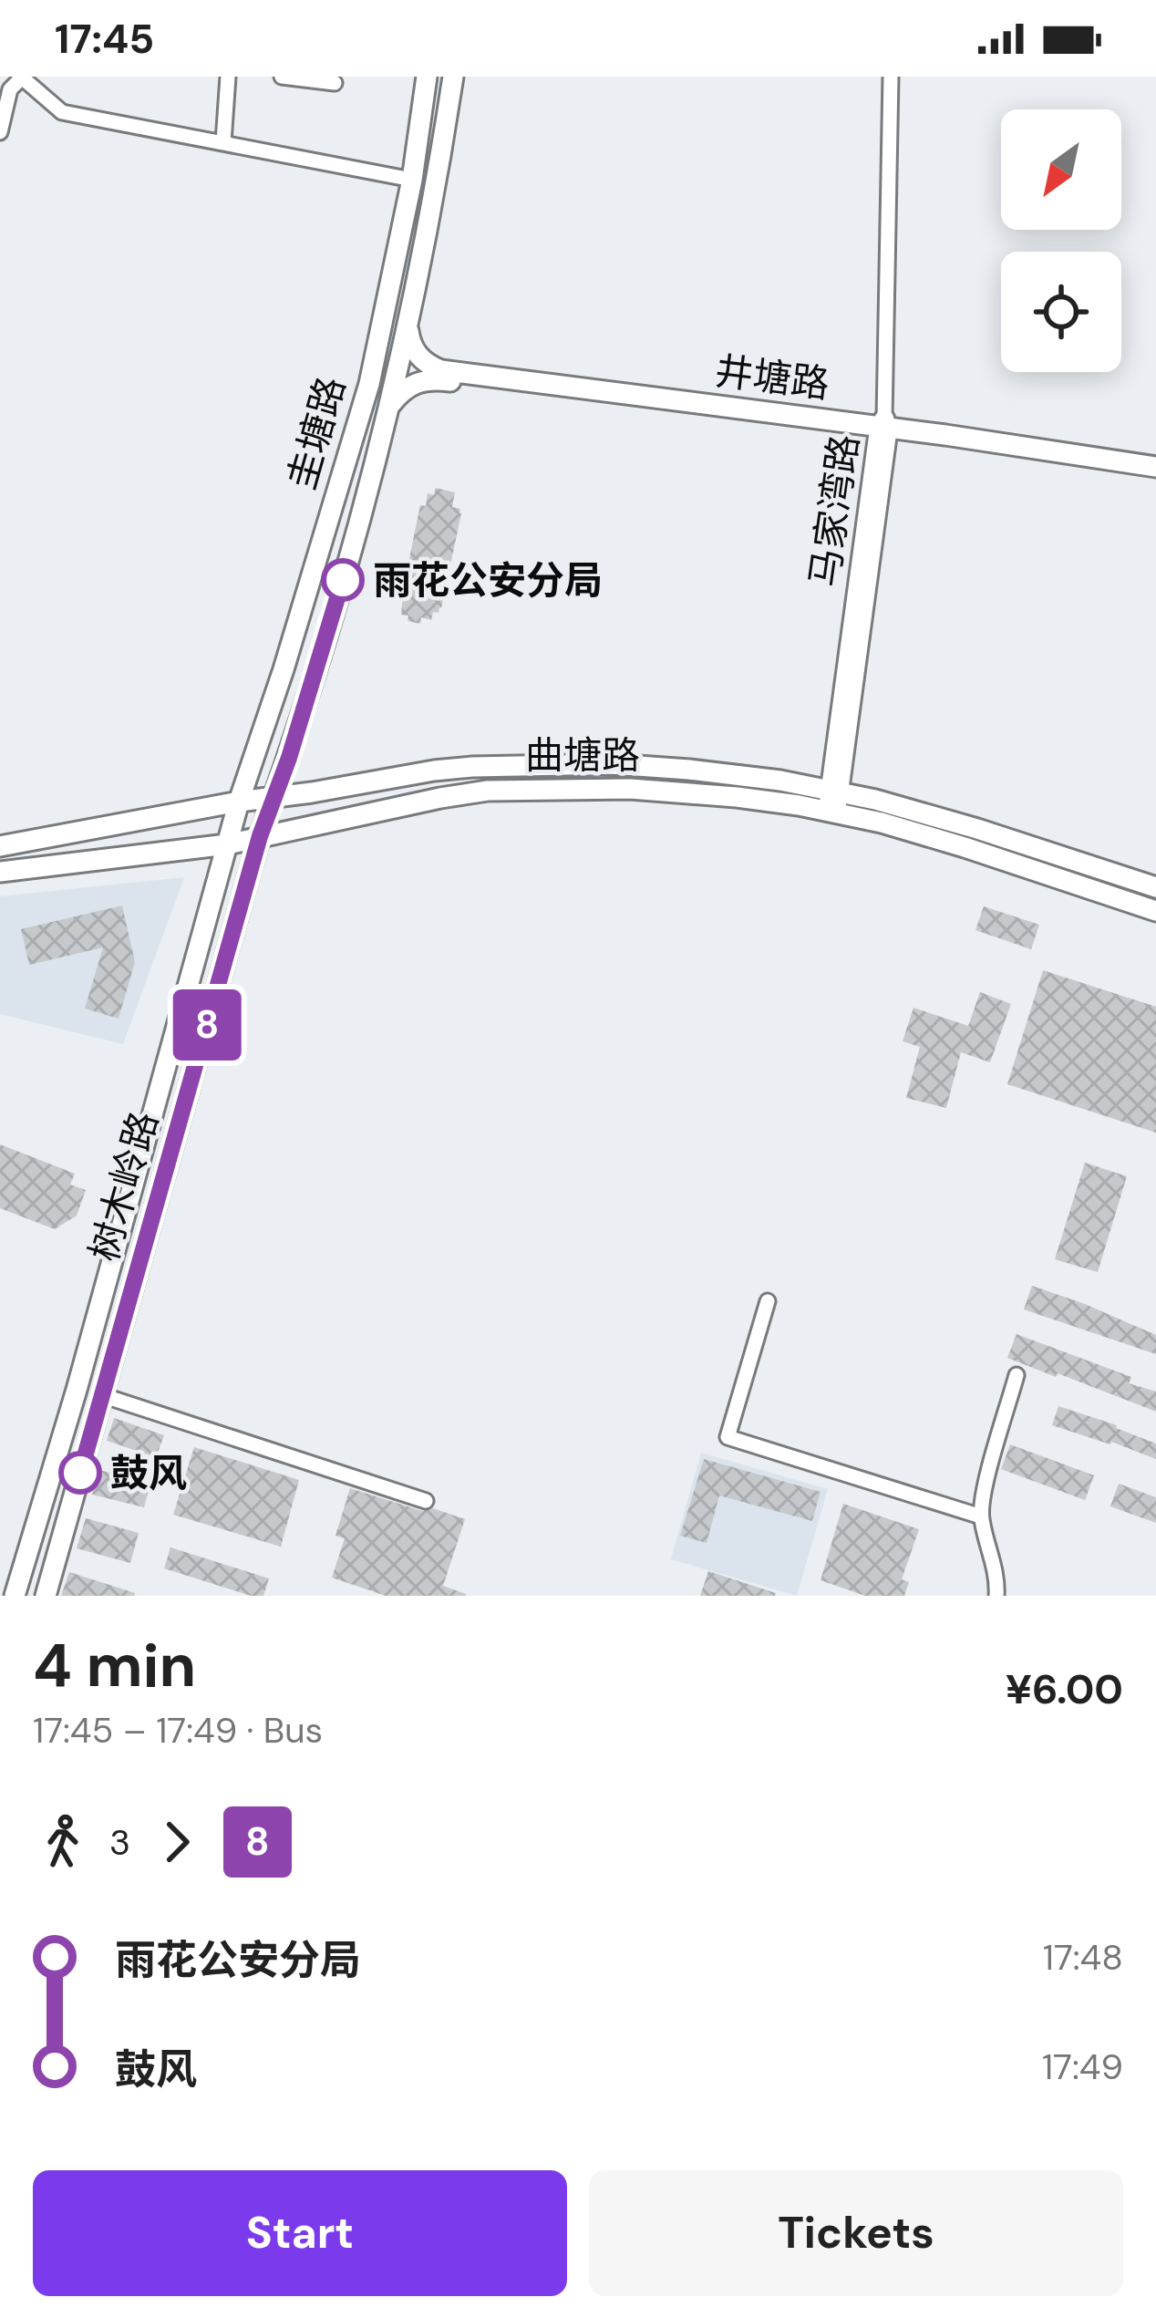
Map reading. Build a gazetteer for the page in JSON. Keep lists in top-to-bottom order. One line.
{"streets":{"main road":["井塘路","圭塘路","马家湾路","曲塘路","树木岭路"]},"crossings":[["井塘路","圭塘路"],["井塘路","马家湾路"],["圭塘路","曲塘路"],["圭塘路","树木岭路"],["马家湾路","曲塘路"],["曲塘路","树木岭路"]],"places":["雨花公安分局","鼓风"],"lines":["bus line 8"],"north":"bottom left","page":{"status":"17:45","on_map":"8","heading":["4 min","17:45 – 17:49 · Bus","¥6.00"],"legs":["3","8"],"list":[{"name":"雨花公安分局","value":"17:48"},{"name":"鼓风","value":"17:49"}],"buttons":["Start","Tickets"]}}
